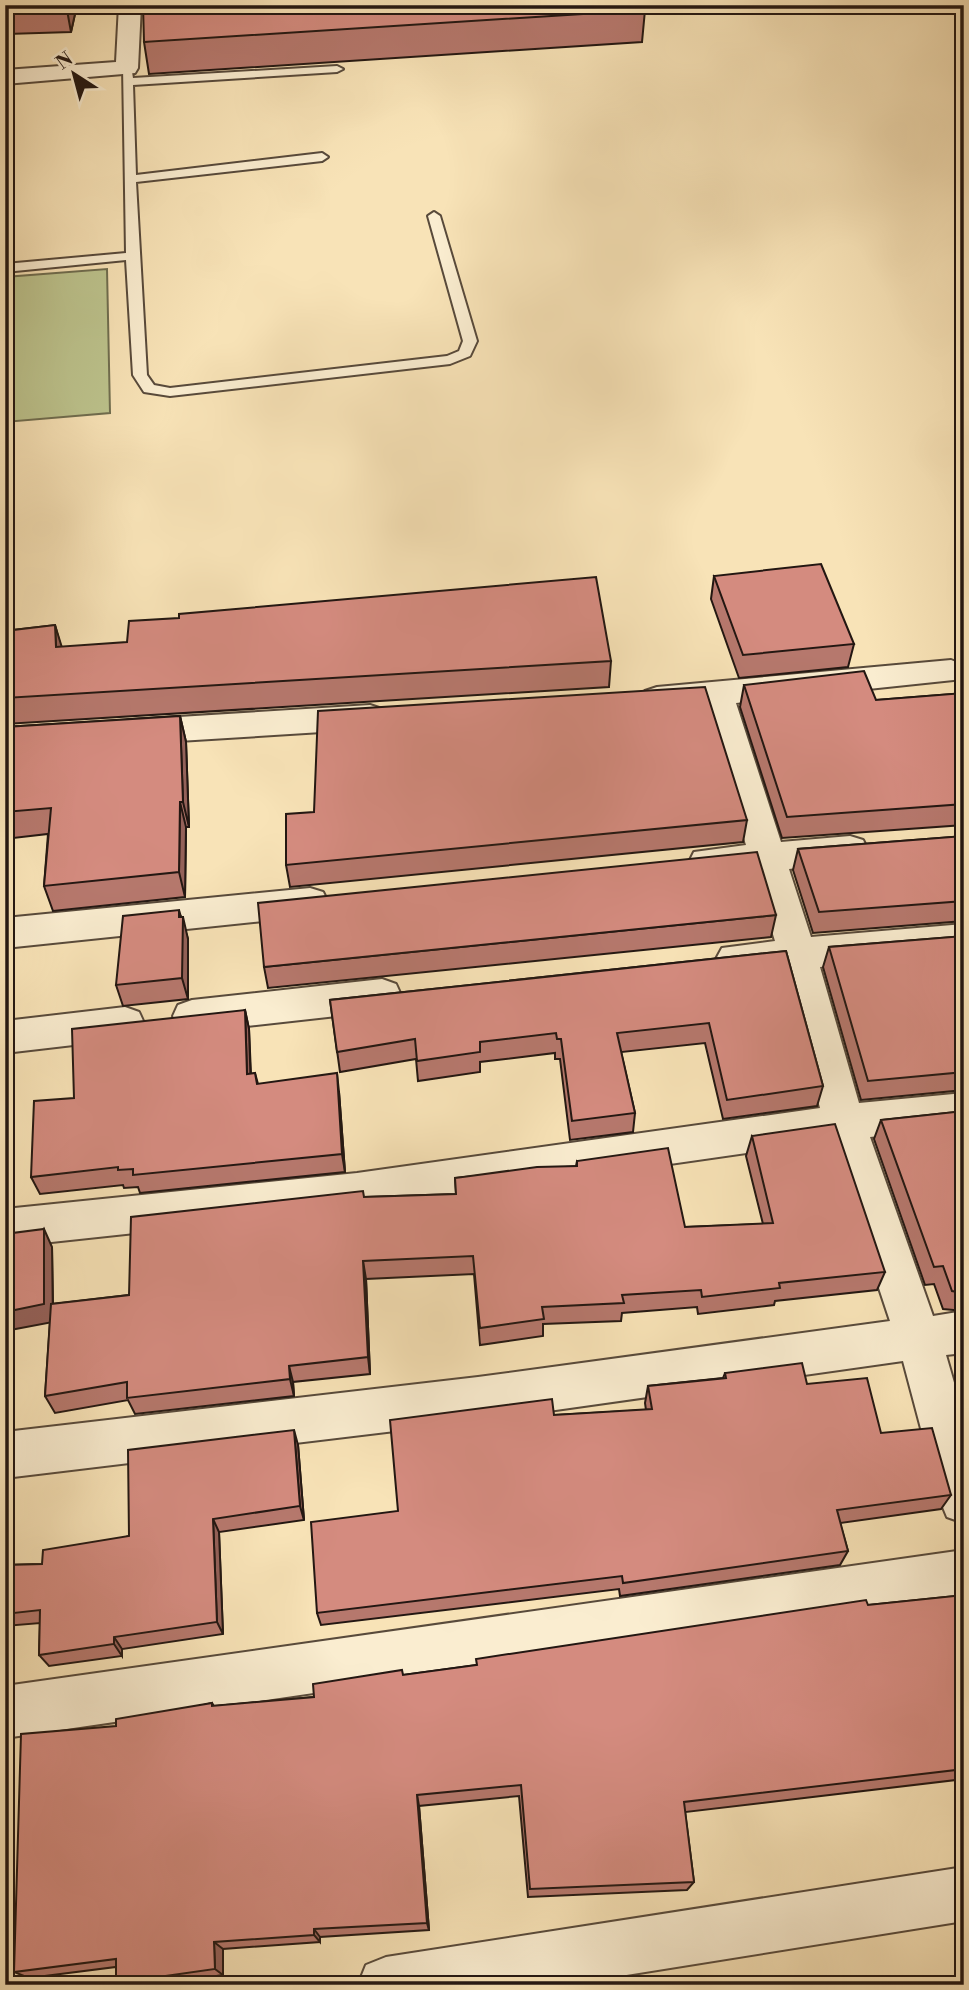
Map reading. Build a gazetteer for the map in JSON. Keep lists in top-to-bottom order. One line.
{"north":"top left"}
